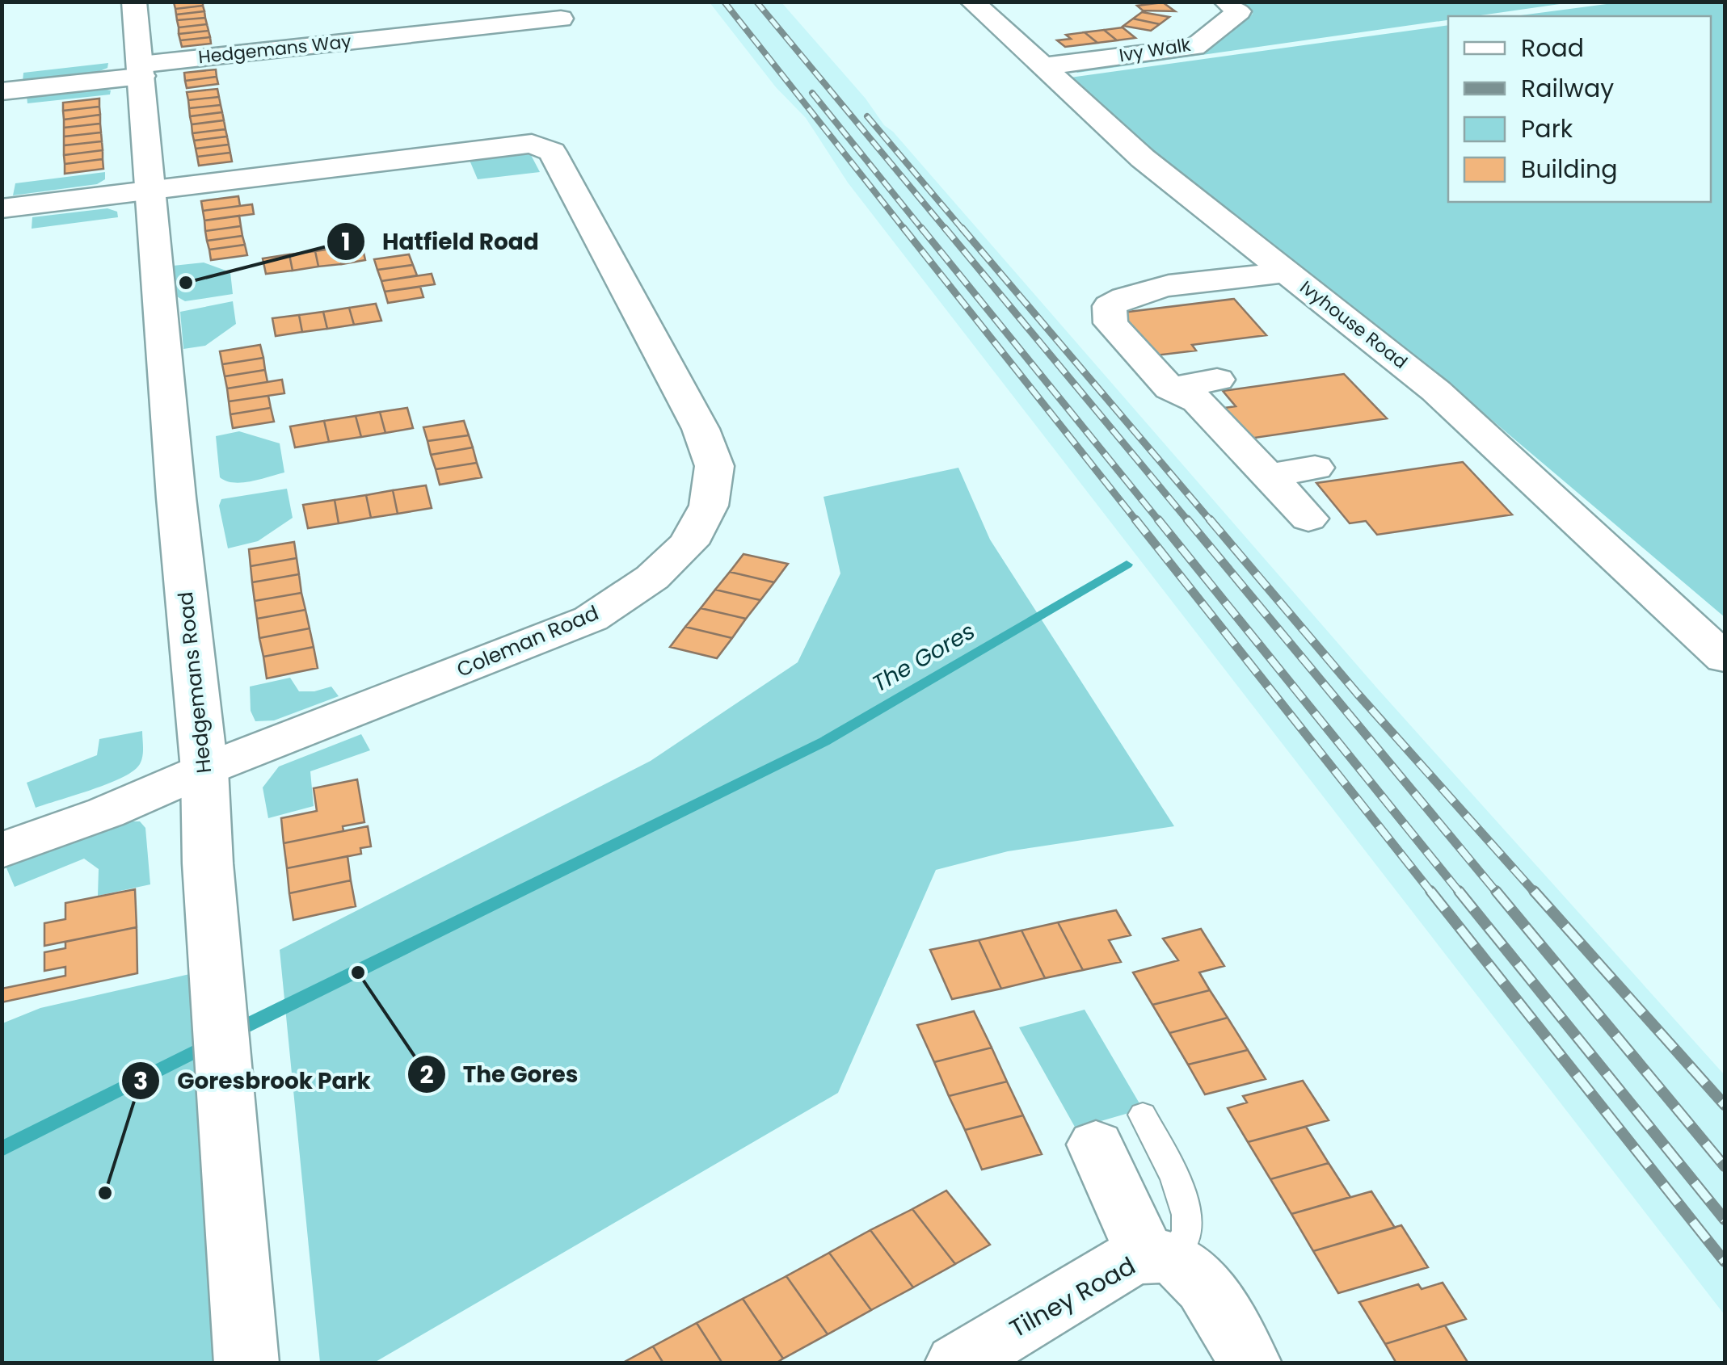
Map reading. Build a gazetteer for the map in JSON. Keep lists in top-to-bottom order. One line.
{"streets":{"street":["Hedgemans Way","Ivy Walk","Ivyhouse Road","Coleman Road","Hedgemans Road","Tilney Road"]},"crossings":[["Hedgemans Way","Hedgemans Road"],["Ivy Walk","Ivyhouse Road"],["Coleman Road","Hedgemans Road"]],"water":["The Gores"],"places":["Hatfield Road","The Gores","Goresbrook Park"],"legend":["Road","Railway","Park","Building"]}
